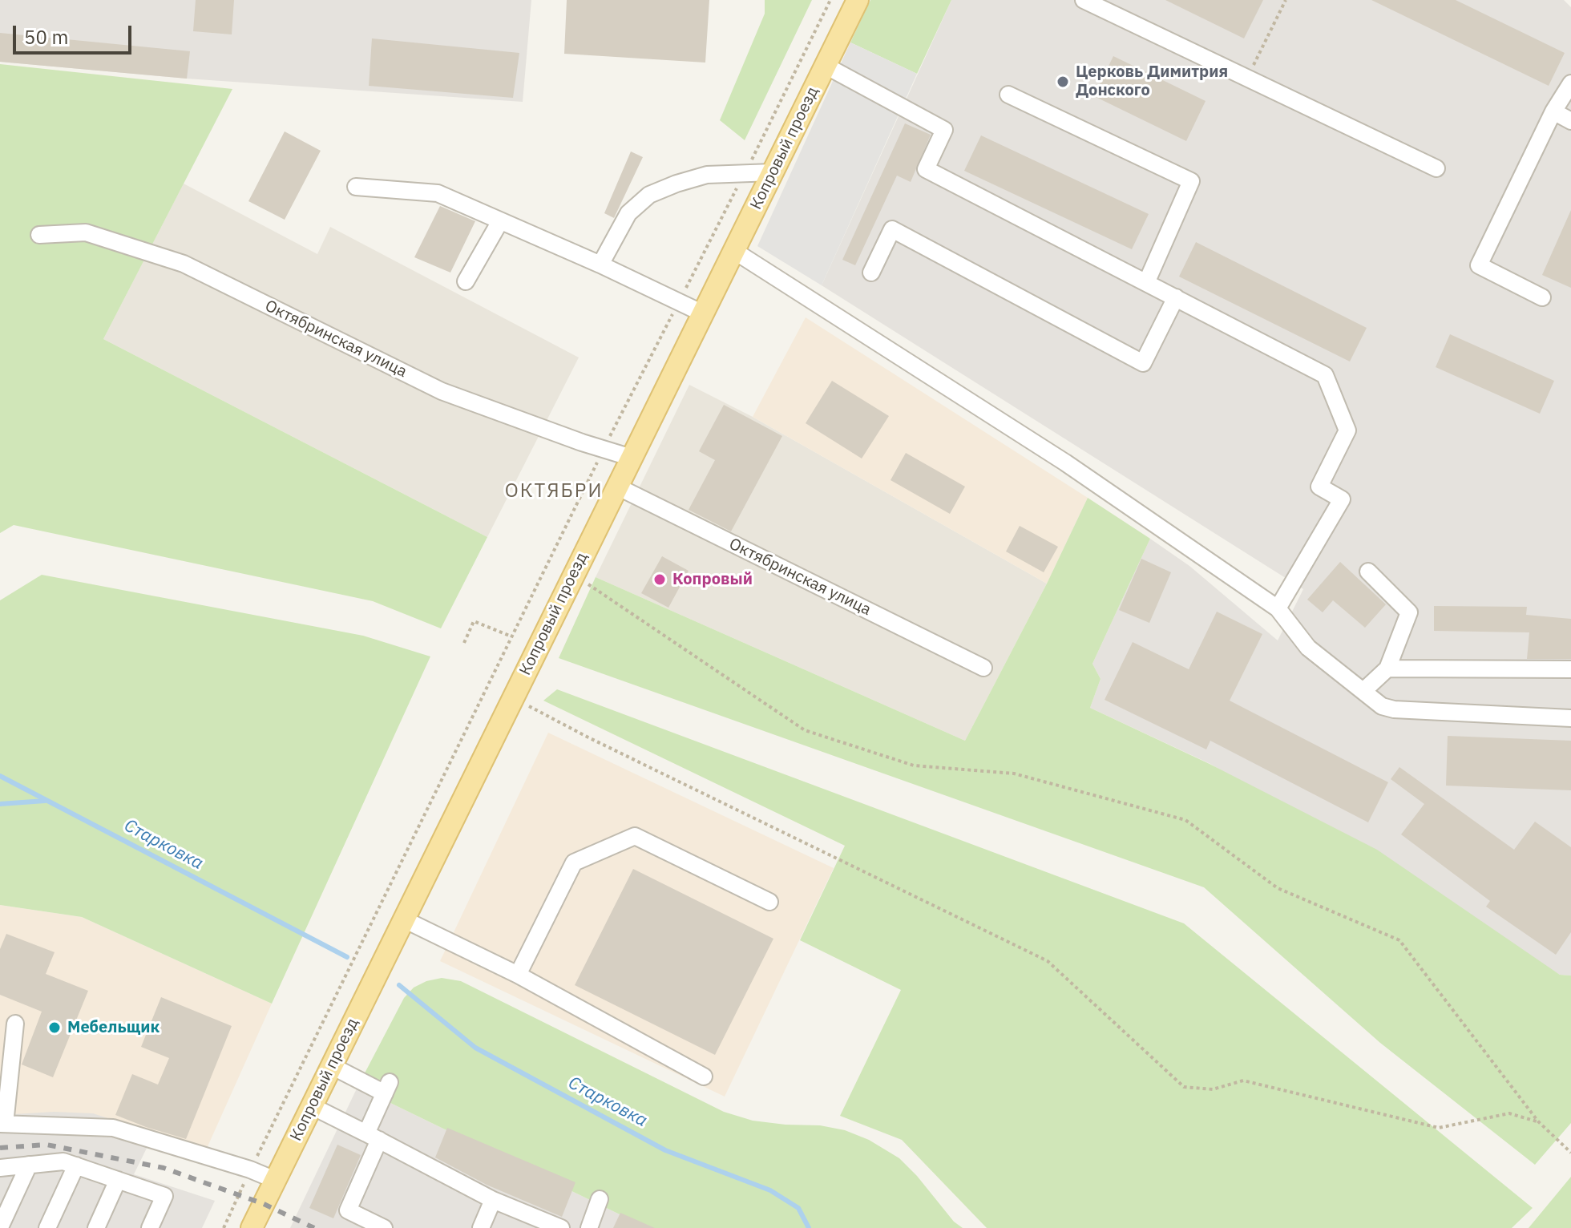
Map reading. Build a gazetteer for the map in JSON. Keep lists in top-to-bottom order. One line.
{"streets":{"main road":["Копровый проезд"],"street":["Октябринская улица"]},"crossings":[["Копровый проезд","Октябринская улица"]],"districts":["ОКТЯБРИ"],"water":["Старковка"],"places":["Церковь Димитрия Донского","Копровый","Мебельщик"],"scale_bar":"50 m"}
